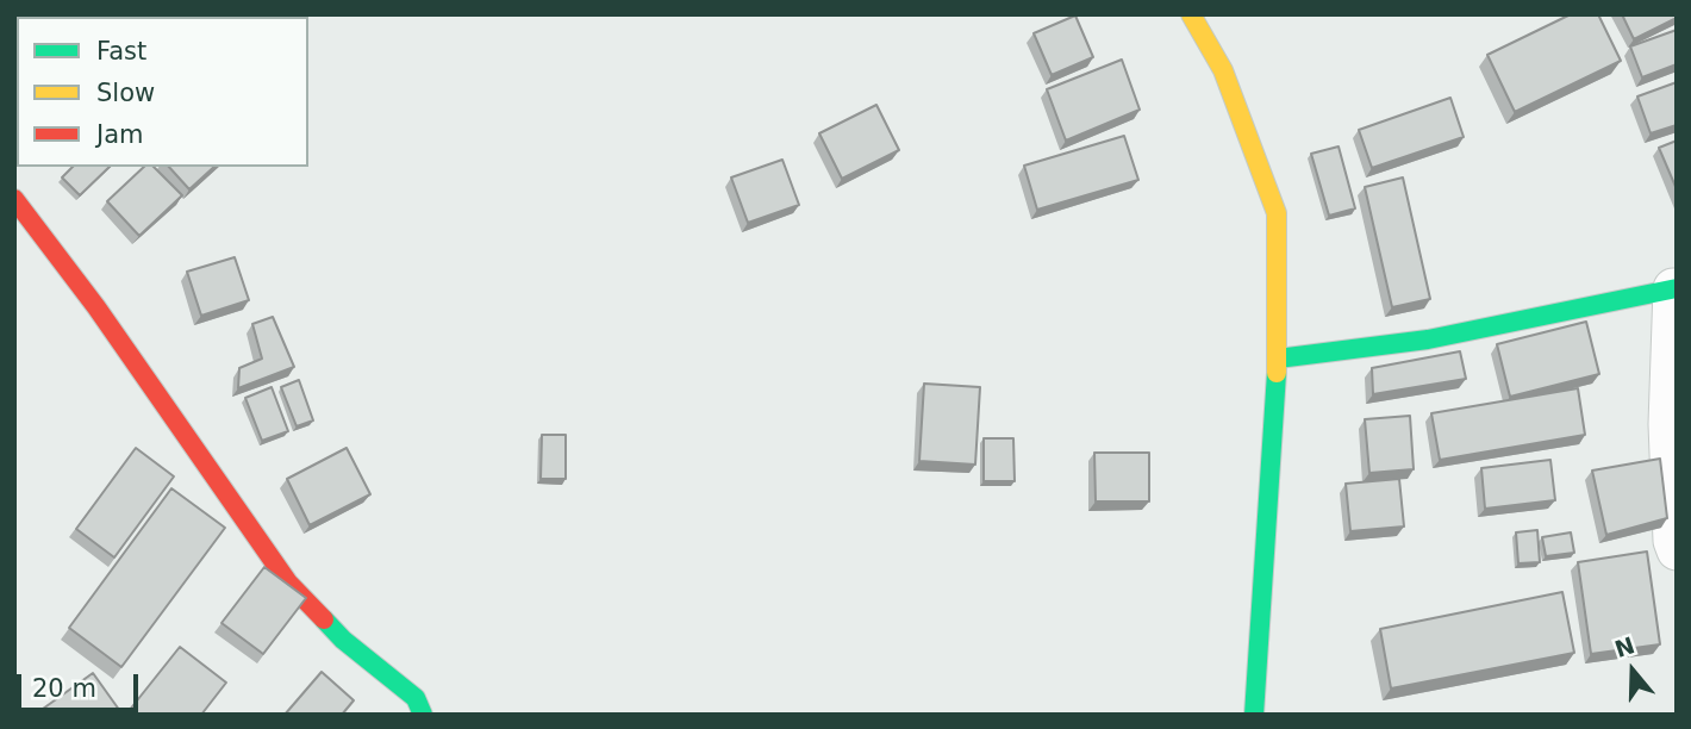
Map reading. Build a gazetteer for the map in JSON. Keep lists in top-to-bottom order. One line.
{"legend":["Fast","Slow","Jam"],"scale_bar":"20 m","north":"top"}
